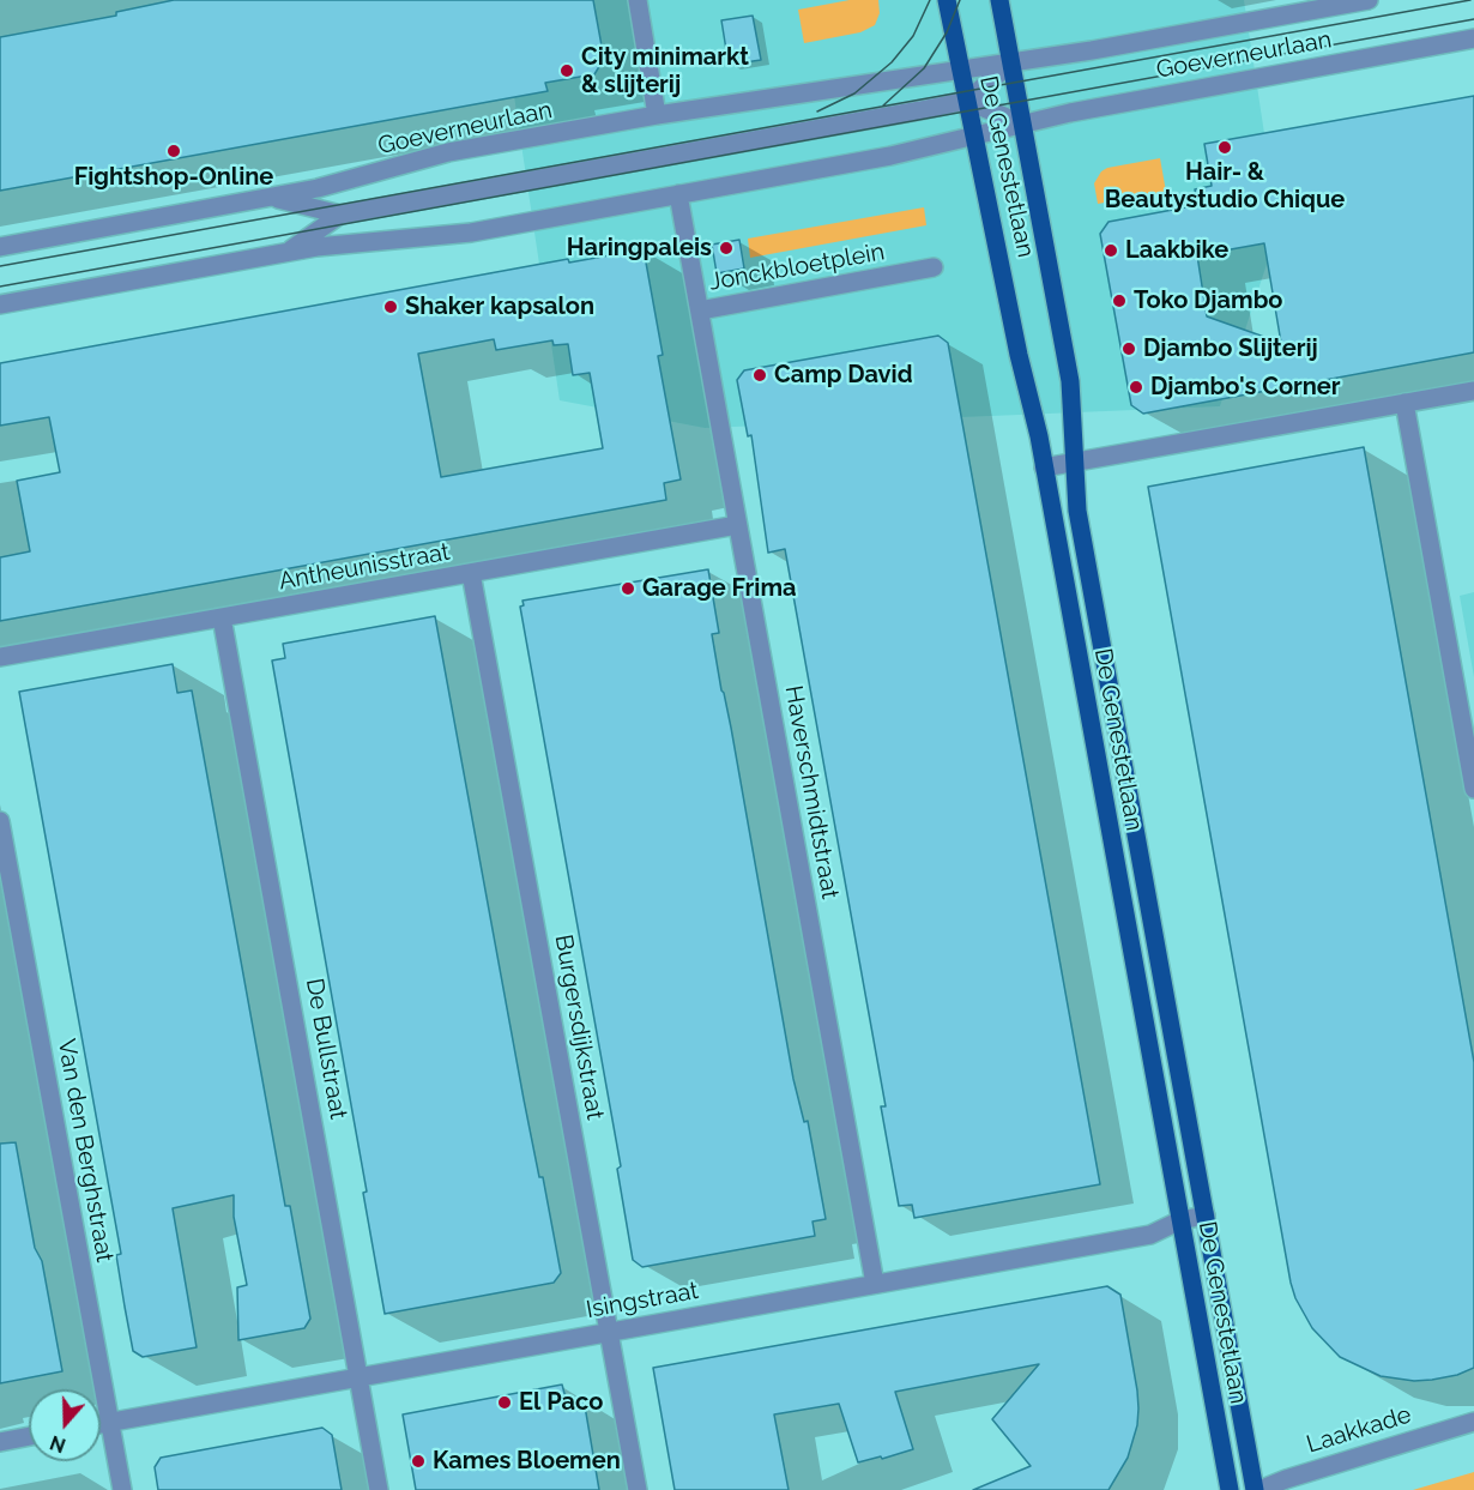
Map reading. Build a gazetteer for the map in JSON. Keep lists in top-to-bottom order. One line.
{"streets":{"main road":["De Genestetlaan"],"street":["Goeverneurlaan","Jonckbloetplein","Antheunisstraat","Haverschmidtstraat","Burgersdijkstraat","De Bullstraat","Van den Berghstraat","Isingstraat","Laakkade"]},"crossings":[["Goeverneurlaan","De Genestetlaan"],["Goeverneurlaan","Jonckbloetplein"],["De Genestetlaan","Isingstraat"],["De Genestetlaan","Laakkade"],["Jonckbloetplein","Haverschmidtstraat"],["Antheunisstraat","Haverschmidtstraat"],["Antheunisstraat","Burgersdijkstraat"],["Antheunisstraat","De Bullstraat"],["Haverschmidtstraat","Isingstraat"],["Burgersdijkstraat","Isingstraat"],["De Bullstraat","Isingstraat"],["Van den Berghstraat","Isingstraat"]],"places":["City minimarkt & slijterij","Hair- & Beautystudio Chique","Fightshop-Online","Haringpaleis","Laakbike","Toko Djambo","Shaker kapsalon","Djambo Slijterij","Camp David","Djambo's Corner","Garage Frima","El Paco","Kames Bloemen"],"north":"bottom"}
